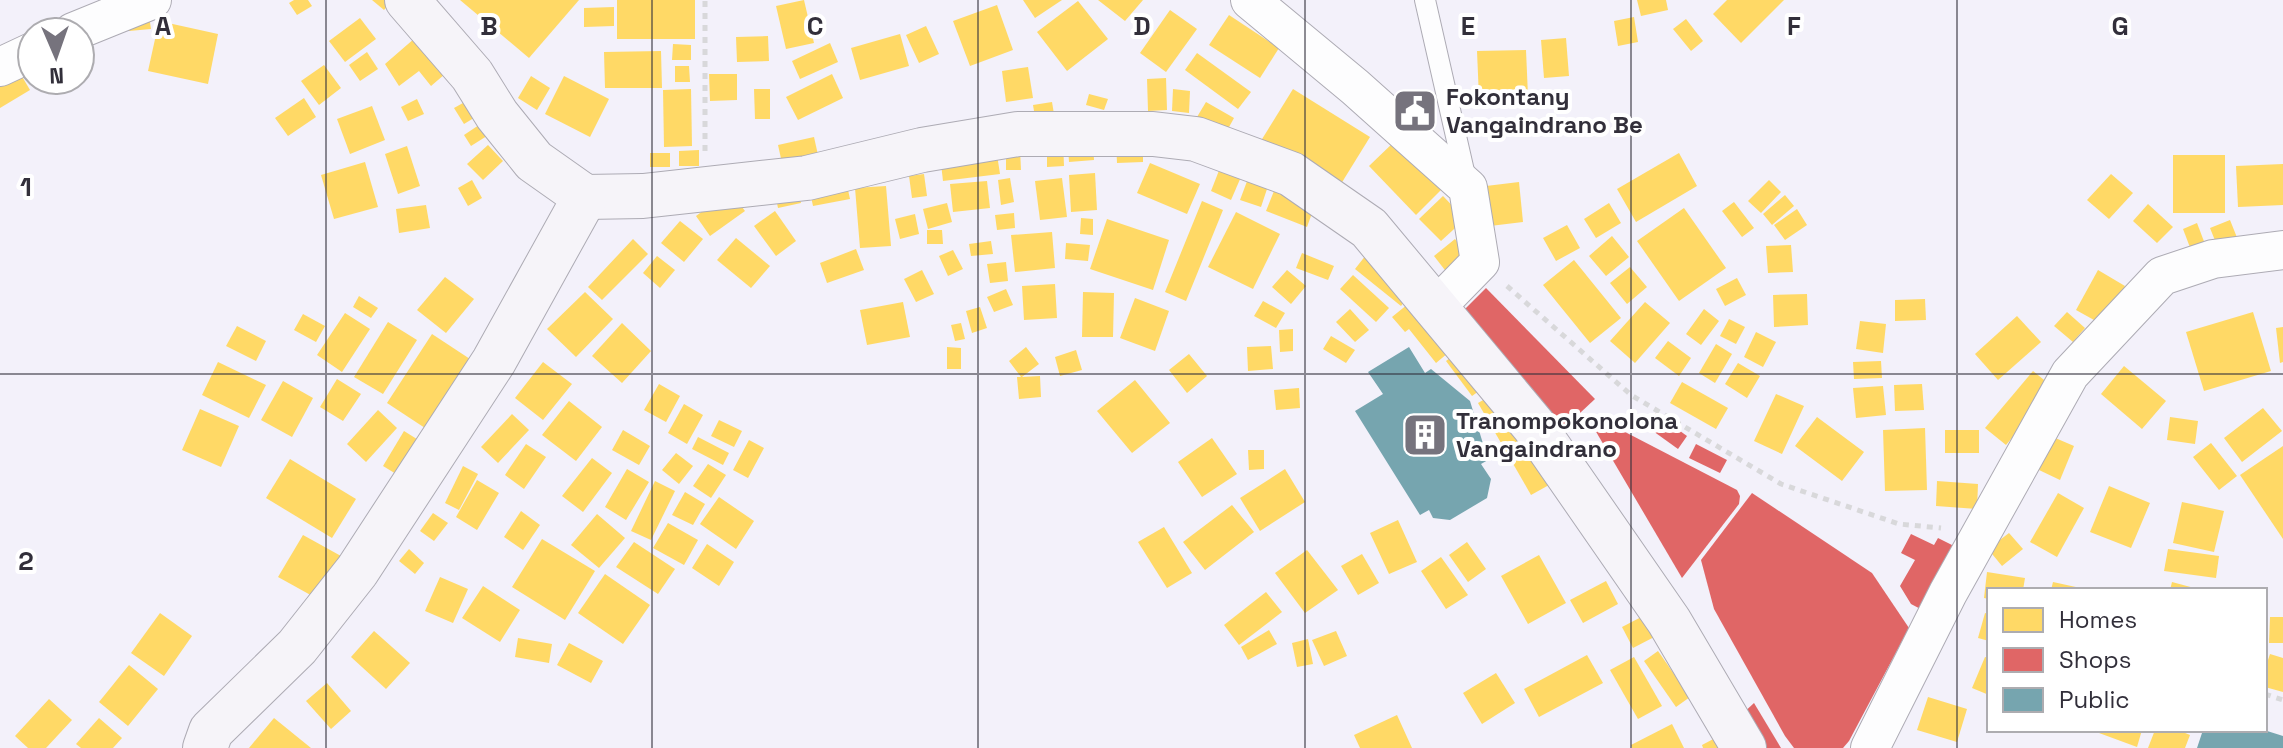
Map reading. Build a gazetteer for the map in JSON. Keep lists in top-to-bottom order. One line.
{"places":{"public building":["Fokontany Vangaindrano Be"],"building":["Tranompokonolona Vangaindrano"]},"legend":["Homes","Shops","Public"],"north":"bottom","grid":{"columns":["A","B","C","D","E","F","G"],"rows":["1","2"]}}
